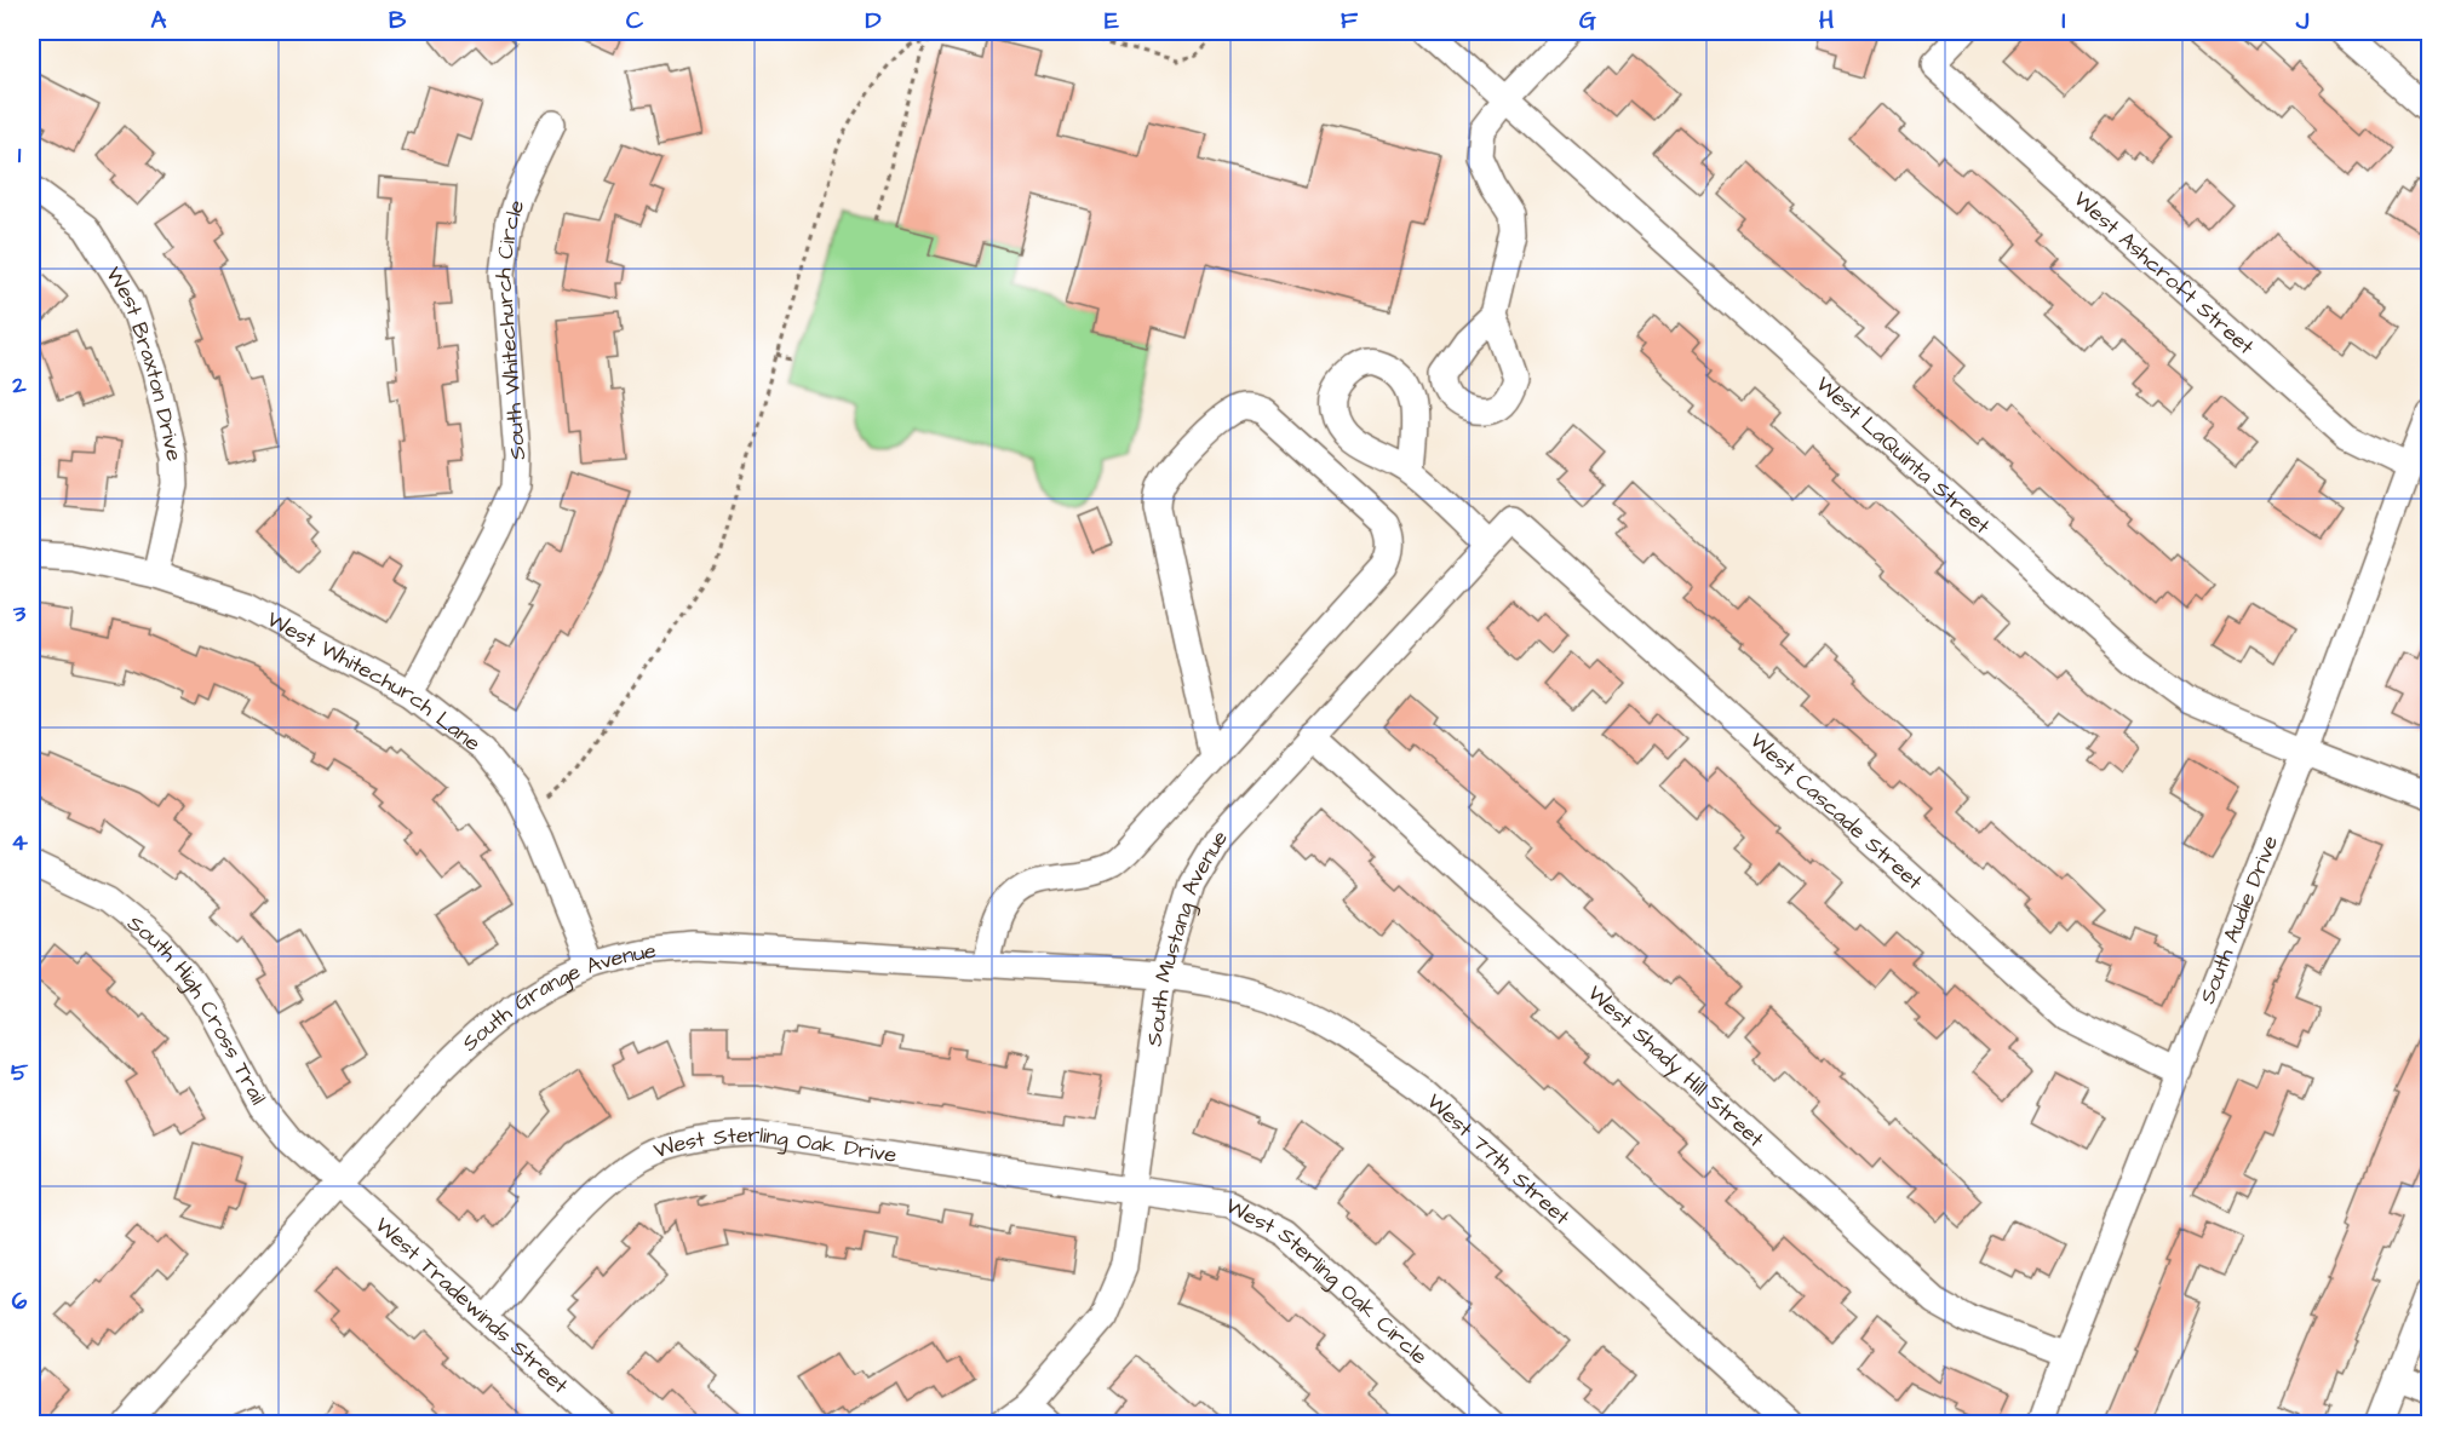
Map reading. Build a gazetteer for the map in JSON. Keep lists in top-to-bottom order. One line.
{"streets":{"street":["West Ashcroft Street","South Whitechurch Circle","West Braxton Drive","West LaQuinta Street","West Whitechurch Lane","West Cascade Street","South Audie Drive","South Mustang Avenue","South Grange Avenue","South High Cross Trail","West Shady Hill Street","West Sterling Oak Drive","West 77th Street","West Sterling Oak Circle","West Tradewinds Street"]},"crossings":[["West Ashcroft Street","South Audie Drive"],["South Whitechurch Circle","West Whitechurch Lane"],["West Braxton Drive","West Whitechurch Lane"],["West LaQuinta Street","South Audie Drive"],["West Whitechurch Lane","South Grange Avenue"],["West Cascade Street","South Audie Drive"],["West Cascade Street","South Mustang Avenue"],["South Audie Drive","West Shady Hill Street"],["South Mustang Avenue","South Grange Avenue"],["South Mustang Avenue","West Shady Hill Street"],["South Mustang Avenue","West Sterling Oak Drive"],["South Mustang Avenue","West 77th Street"],["South Mustang Avenue","West Sterling Oak Circle"],["South Grange Avenue","South High Cross Trail"],["South Grange Avenue","West 77th Street"],["South Grange Avenue","West Tradewinds Street"],["South High Cross Trail","West Tradewinds Street"],["West Sterling Oak Drive","West Sterling Oak Circle"],["West Sterling Oak Drive","West Tradewinds Street"]],"grid":{"columns":["A","B","C","D","E","F","G","H","I","J"],"rows":["1","2","3","4","5","6"]}}
